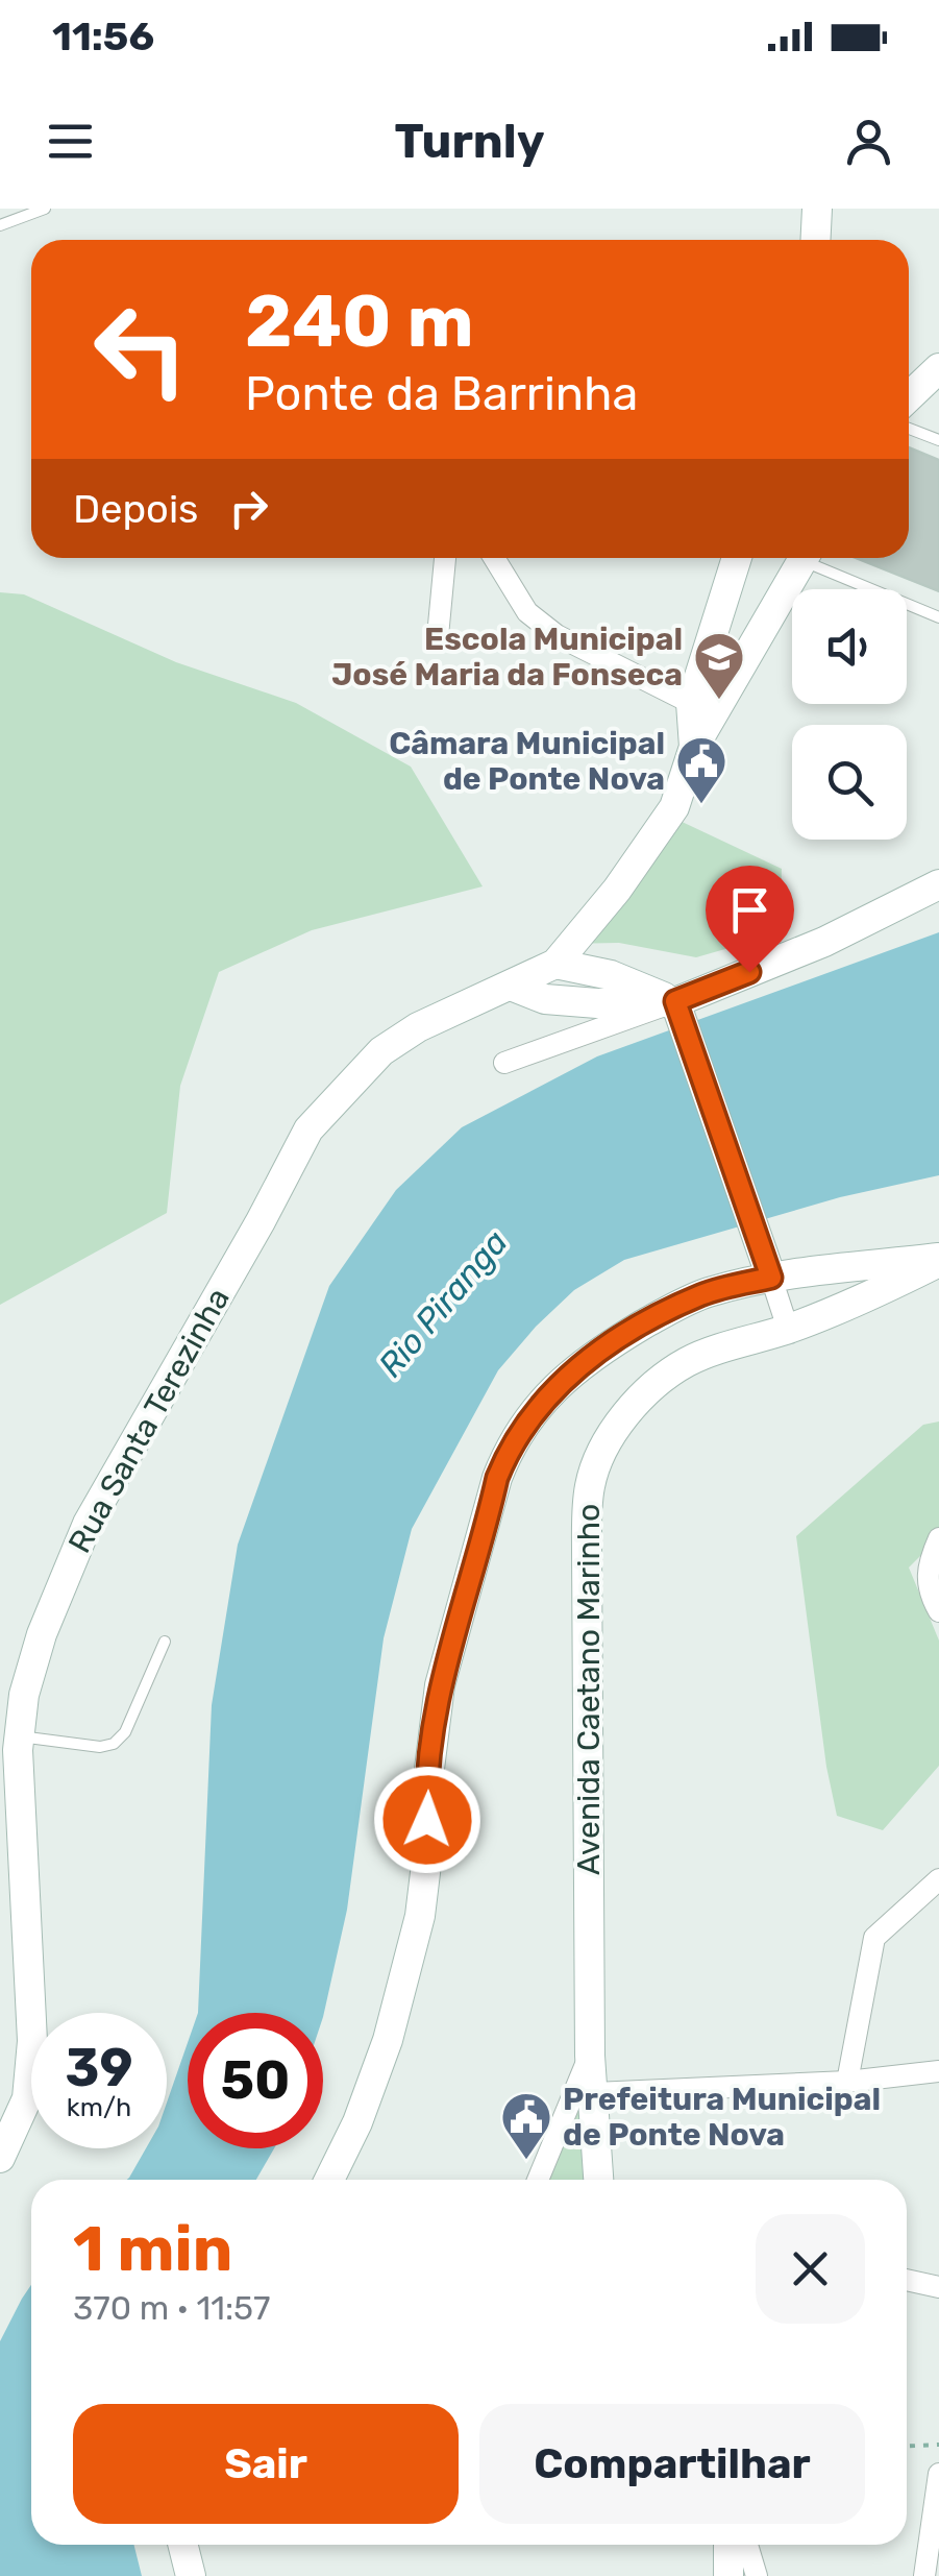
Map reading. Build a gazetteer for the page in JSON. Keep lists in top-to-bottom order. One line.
{"streets":{"street":["Rua Santa Terezinha","Avenida Caetano Marinho"]},"water":["Rio Piranga"],"places":{"school or university":["Escola Municipal José Maria da Fonseca"],"public building":["Câmara Municipal de Ponte Nova","Prefeitura Municipal de Ponte Nova"]},"page":{"status":"11:56","header":"Turnly","turn":["240 m","Ponte da Barrinha"],"then":"Depois","speed":"39 km/h","limit":"50","heading":["1 min","370 m · 11:57"],"buttons":["Sair","Compartilhar"]}}
